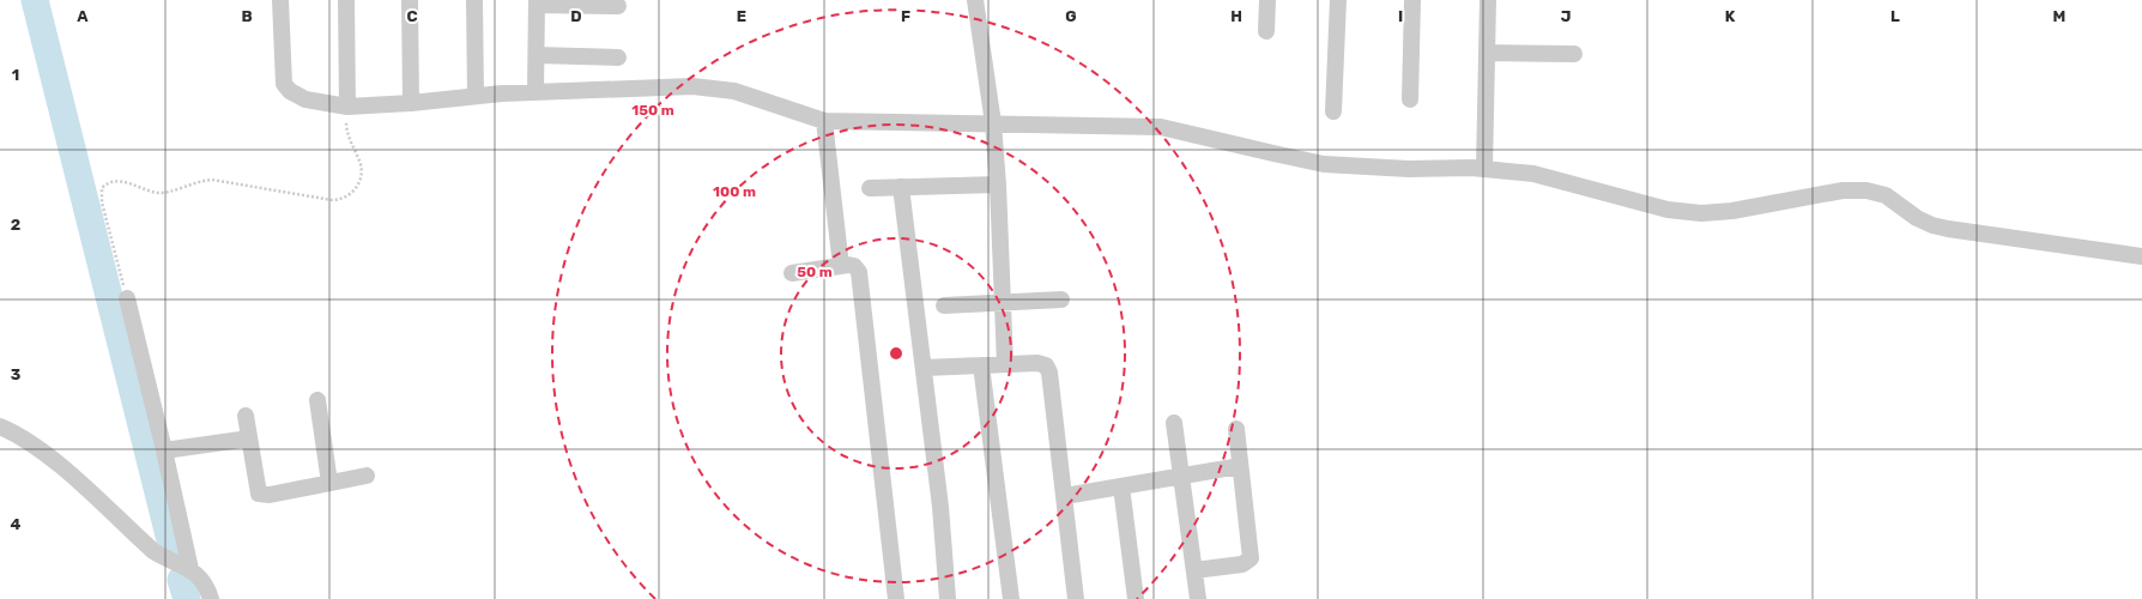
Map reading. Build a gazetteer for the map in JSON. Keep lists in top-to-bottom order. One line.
{"grid":{"columns":["A","B","C","D","E","F","G","H","I","J","K","L","M"],"rows":["1","2","3","4"]},"rings":["150 m","100 m","50 m"]}
